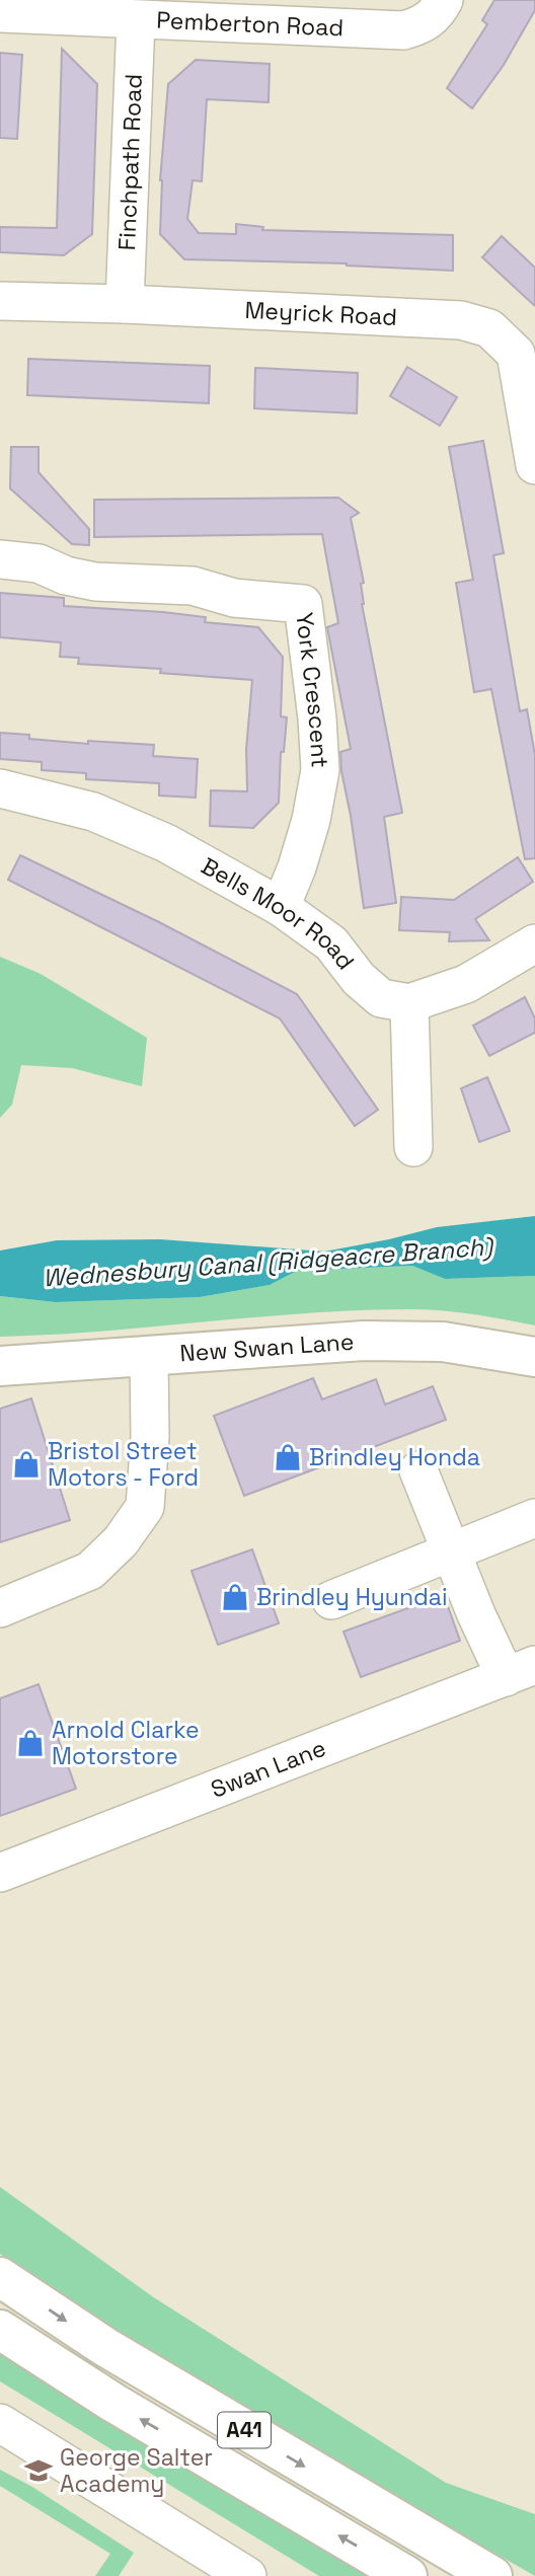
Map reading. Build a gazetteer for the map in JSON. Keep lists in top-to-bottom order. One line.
{"streets":{"main road":["New Swan Lane","A41"],"street":["Pemberton Road","Finchpath Road","Meyrick Road","York Crescent","Bells Moor Road","Swan Lane"]},"crossings":[["Pemberton Road","Finchpath Road"],["Finchpath Road","Meyrick Road"],["York Crescent","Bells Moor Road"]],"water":["Wednesbury Canal (Ridgeacre Branch)"],"places":{"shop":["Brindley Honda","Bristol Street Motors - Ford","Brindley Hyundai","Arnold Clarke Motorstore"],"school or university":["George Salter Academy"]}}
